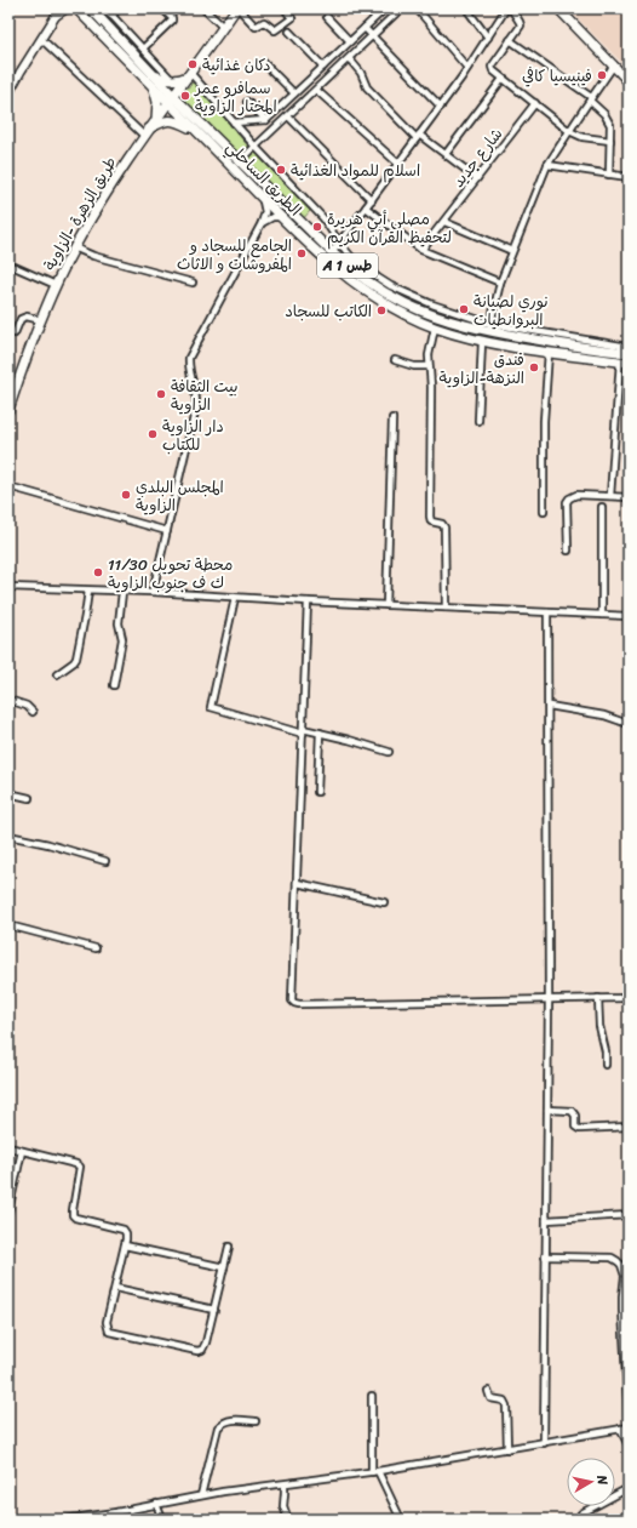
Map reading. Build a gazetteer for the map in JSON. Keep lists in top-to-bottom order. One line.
{"streets":{"main road":["الطريق الساحلي","طريق الزهرة -الزاوية","A 1 طس"],"street":["شارع جديد"]},"crossings":[["الطريق الساحلي","طريق الزهرة -الزاوية"]],"places":["دكان غذائية","فينيسيا كافي","سمافرو عمر المختار الزاوية","اسلام للمواد الغذائية","مصلى أبي هريرة لتحفيظ القرآن الكريم","الجامع للسجاد و المفروشات و الاثاث","نوري لصيانة البروانطيات","الكاتب للسجاد","فندق النزهة-الزاوية","بيت الثقافة الزاوية","دار الزاوية للكتاب","المجلس البلدي الزاوية","محطة تحويل 11/30 ك ف جنوب الزاوية"],"north":"right"}
